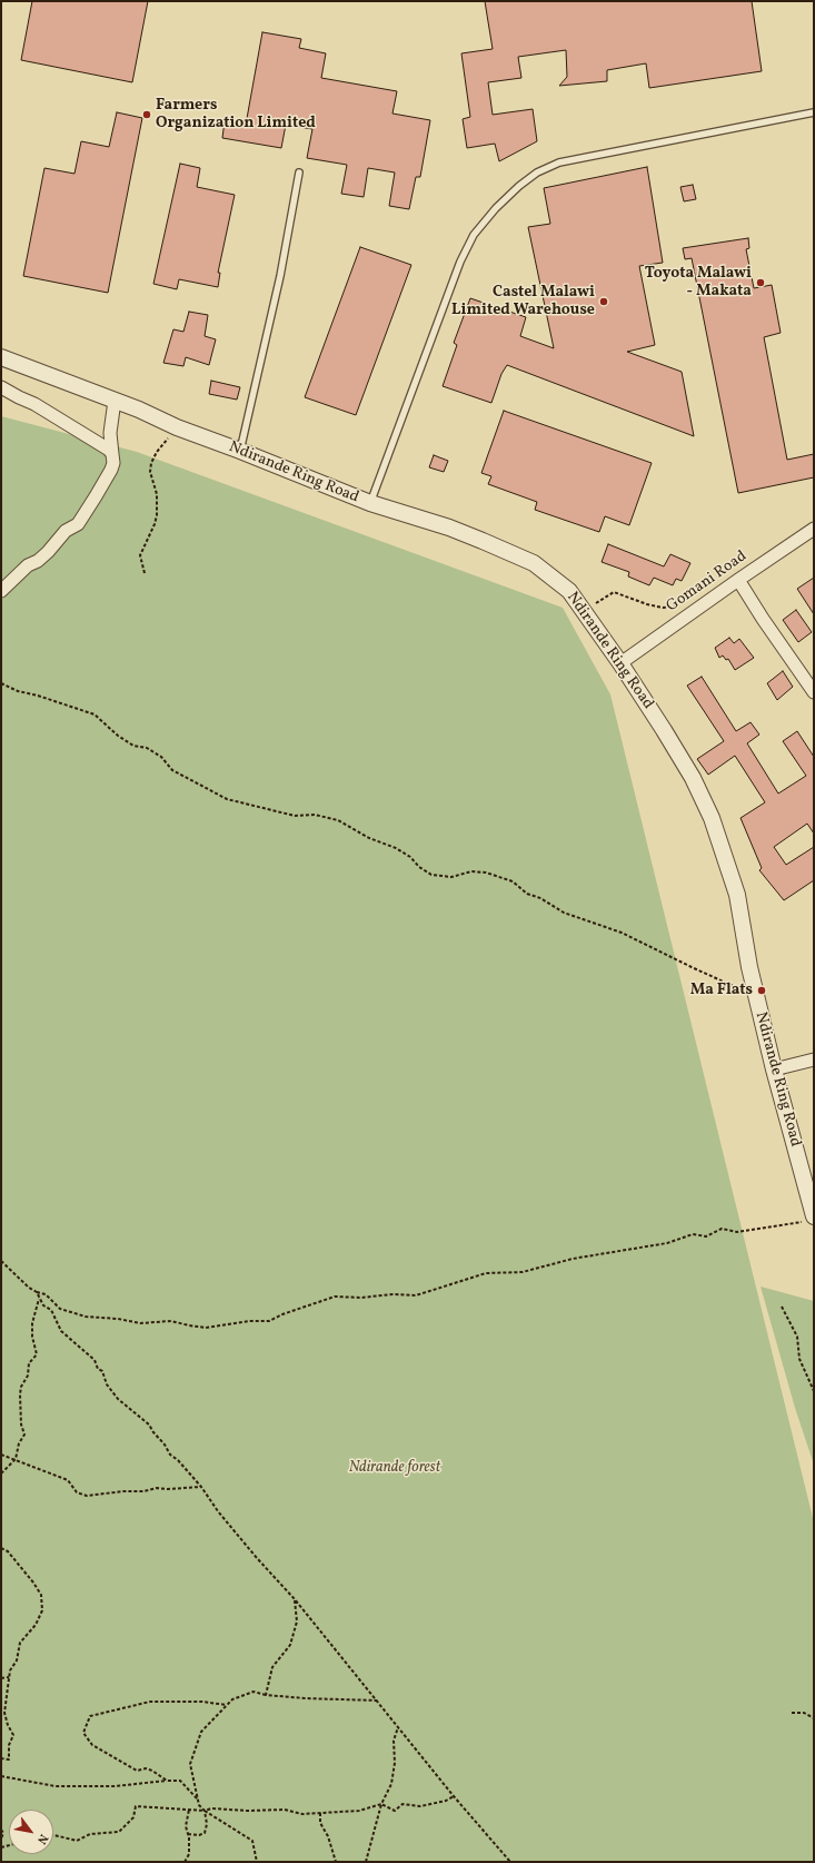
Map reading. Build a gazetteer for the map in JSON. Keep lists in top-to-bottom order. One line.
{"streets":{"street":["Ndirande Ring Road","Gomani Road"]},"crossings":[["Ndirande Ring Road","Gomani Road"]],"parks":["Ndirande forest"],"places":["Farmers Organization Limited","Toyota Malawi - Makata","Castel Malawi Limited Warehouse","Ma Flats"],"north":"bottom right"}
